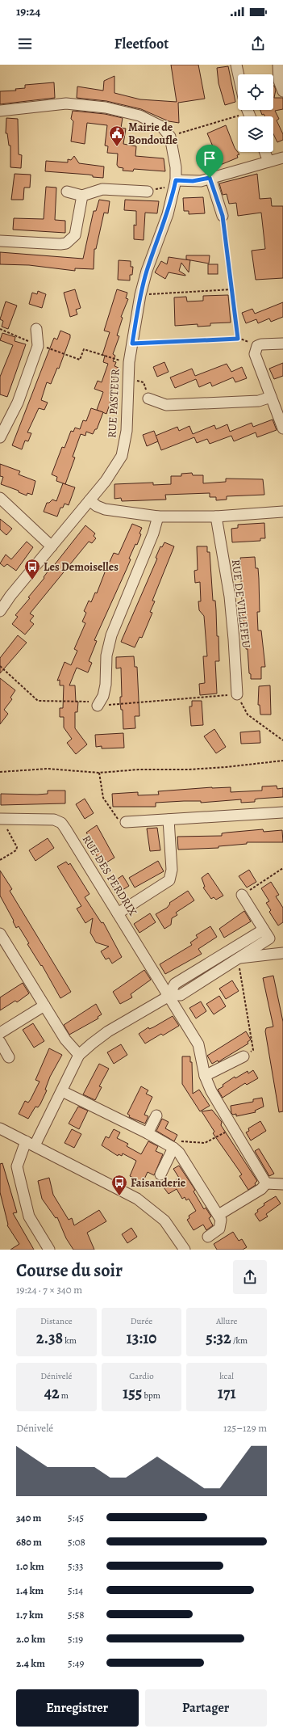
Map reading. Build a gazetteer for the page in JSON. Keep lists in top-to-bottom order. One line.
{"streets":{"street":["RUE PASTEUR","RUE DE VILLEFEU","RUE DES PERDRIX"]},"places":{"public building":["Mairie de Bondoufle"],"bus stop":["Les Demoiselles","Faisanderie"]},"page":{"status":"19:24","header":"Fleetfoot","heading":["Course du soir","19:24 · 7 × 340 m"],"stats":[["Distance","2.38 km"],["Durée","13:10"],["Allure","5:32 /km"],["Dénivelé","42 m"],["Cardio","155 bpm"],["kcal","171"]],"chart":["Dénivelé","125–129 m"],"list":[{"name":"340 m","note":"5:45"},{"name":"680 m","note":"5:08"},{"name":"1.0 km","note":"5:33"},{"name":"1.4 km","note":"5:14"},{"name":"1.7 km","note":"5:58"},{"name":"2.0 km","note":"5:19"},{"name":"2.4 km","note":"5:49"}],"buttons":["Enregistrer","Partager"]}}
